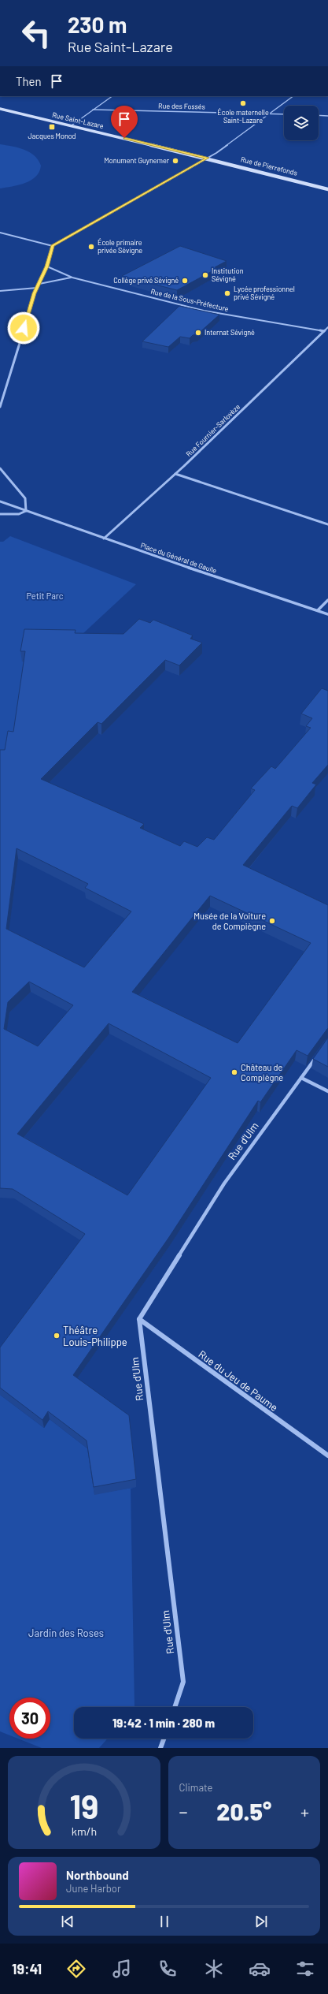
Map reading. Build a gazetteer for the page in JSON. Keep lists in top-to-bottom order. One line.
{"streets":{"main road":["Rue Saint-Lazare","Rue de Pierrefonds"],"street":["Rue des Fossés","Rue de la Sous-Préfecture","Rue Fournier-Sarlovèze","Place du Général de Gaulle","Rue d'Ulm","Rue du Jeu de Paume"]},"crossings":[["Rue Saint-Lazare","Rue de Pierrefonds"],["Rue de la Sous-Préfecture","Rue Fournier-Sarlovèze"],["Rue Fournier-Sarlovèze","Place du Général de Gaulle"],["Rue d'Ulm","Rue du Jeu de Paume"]],"parks":["Petit Parc","Jardin des Roses"],"places":{"other":["École maternelle Saint-Lazare","Monument Guynemer","École primaire privée Sévigne","Institution Sévigné","Collège privé Sévigné","Lycée professionnel privé Sévigné","Internat Sévigné","Musée de la Voiture de Compiègne","Château de Compiègne","Théâtre Louis-Philippe"],"transit":["Jacques Monod"]},"page":{"turn":["230 m","Rue Saint-Lazare"],"then":"Then","limit":"30","trip":"19:42 · 1 min · 280 m","tile":"Climate","heat":["−","20.5°","+"],"song":["Northbound","June Harbor"],"tabs":"19:41","gauge":["19","km/h"]}}
